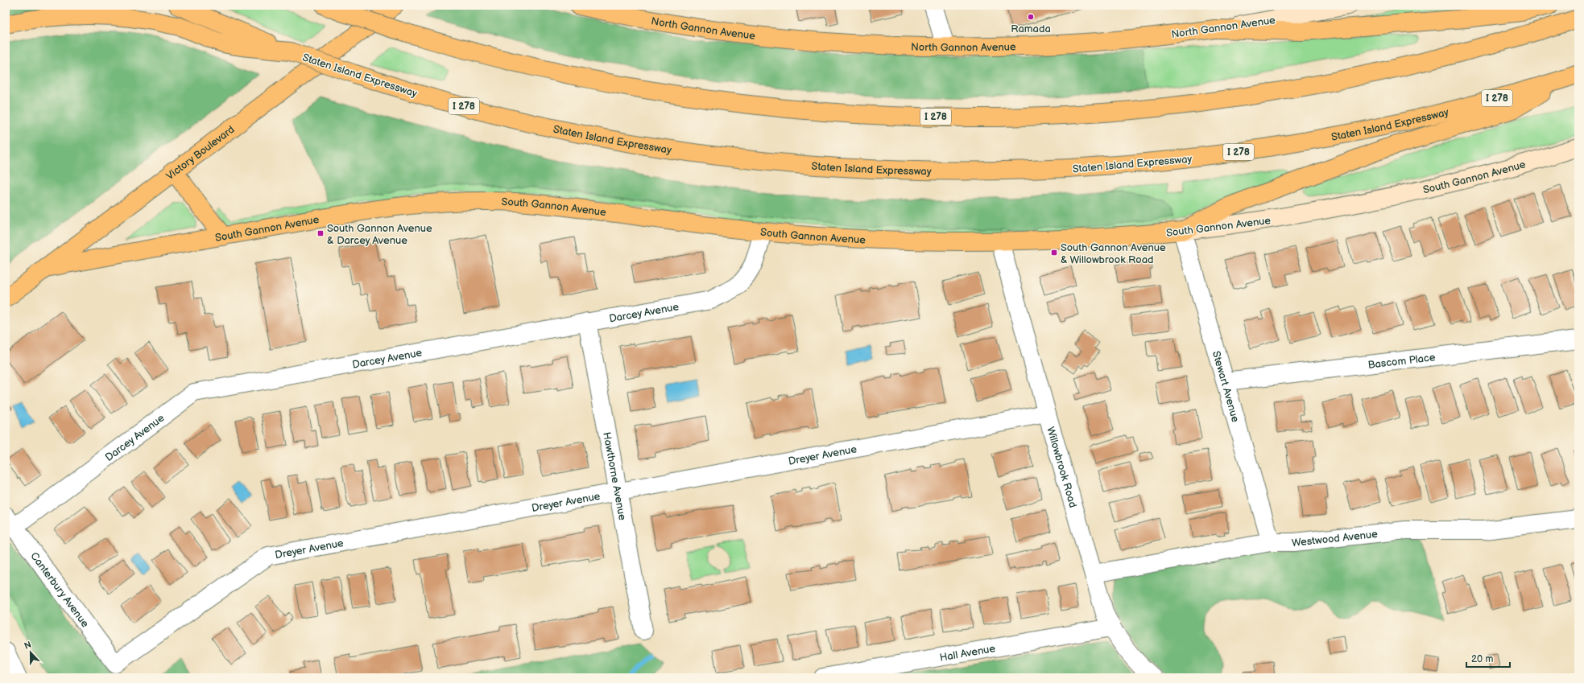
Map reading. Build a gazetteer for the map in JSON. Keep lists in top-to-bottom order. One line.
{"streets":{"main road":["North Gannon Avenue","Staten Island Expressway","I 278","Victory Boulevard","South Gannon Avenue"],"street":["Darcey Avenue","Bascom Place","Stewart Avenue","Dreyer Avenue","Willowbrook Road","Hawthorne Avenue","Westwood Avenue","Canterbury Avenue","Hall Avenue"]},"crossings":[["Victory Boulevard","South Gannon Avenue"],["South Gannon Avenue","Darcey Avenue"],["South Gannon Avenue","Stewart Avenue"],["South Gannon Avenue","Willowbrook Road"],["Darcey Avenue","Hawthorne Avenue"],["Darcey Avenue","Canterbury Avenue"],["Bascom Place","Stewart Avenue"],["Stewart Avenue","Westwood Avenue"],["Dreyer Avenue","Willowbrook Road"],["Dreyer Avenue","Hawthorne Avenue"],["Dreyer Avenue","Canterbury Avenue"],["Willowbrook Road","Westwood Avenue"],["Willowbrook Road","Hall Avenue"]],"places":{"other":["Ramada"],"transit":["South Gannon Avenue & Darcey Avenue","South Gannon Avenue & Willowbrook Road"]},"scale_bar":"20 m","north":"top"}
